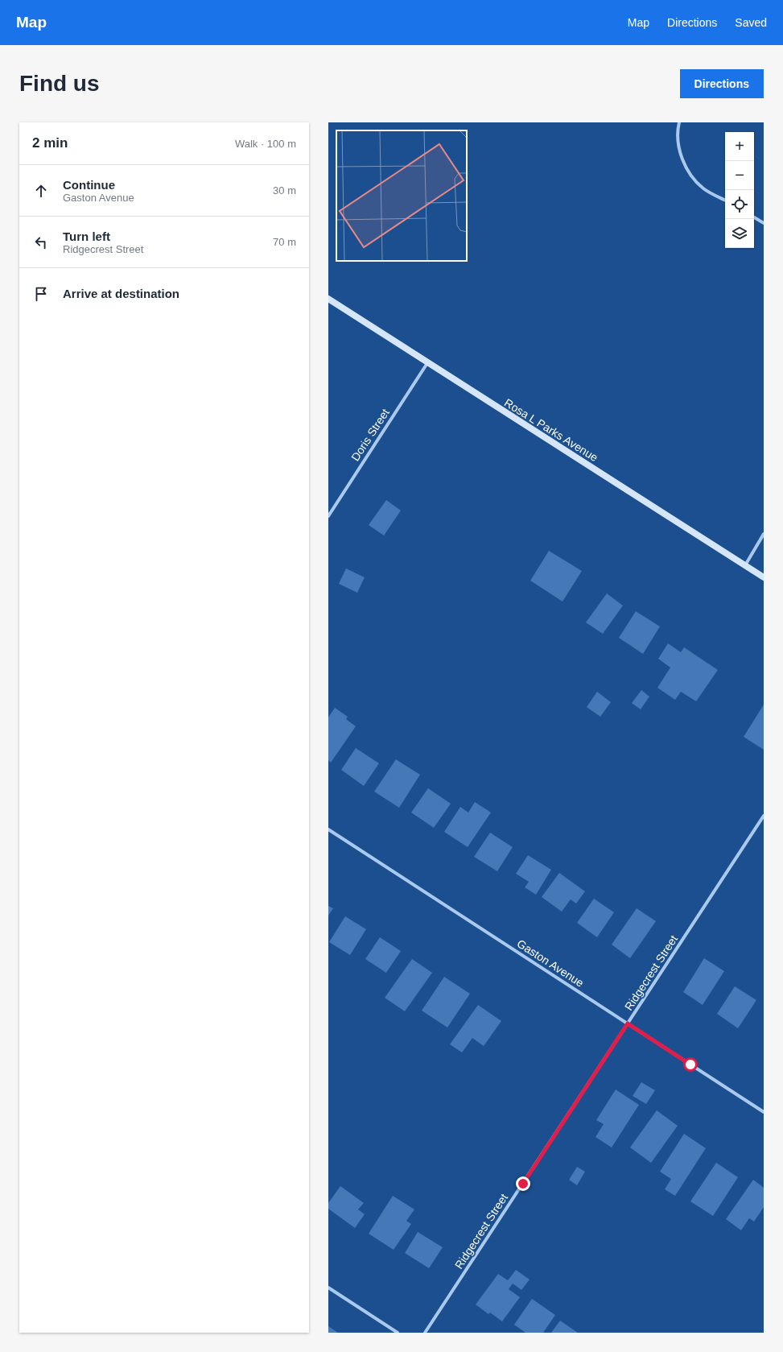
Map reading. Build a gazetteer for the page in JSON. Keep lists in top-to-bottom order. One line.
{"streets":{"street":["Rosa L Parks Avenue","Doris Street","Gaston Avenue","Ridgecrest Street"]},"crossings":[["Rosa L Parks Avenue","Doris Street"],["Gaston Avenue","Ridgecrest Street"]],"page":{"header":"Map","nav":["Map","Directions","Saved"],"buttons":"Directions","title":"Find us","heading":["2 min","Walk · 100 m"],"map_buttons":["+","−"],"list":[["Continue","Gaston Avenue","30 m"],["Turn left","Ridgecrest Street","70 m"],"Arrive at destination"]}}
